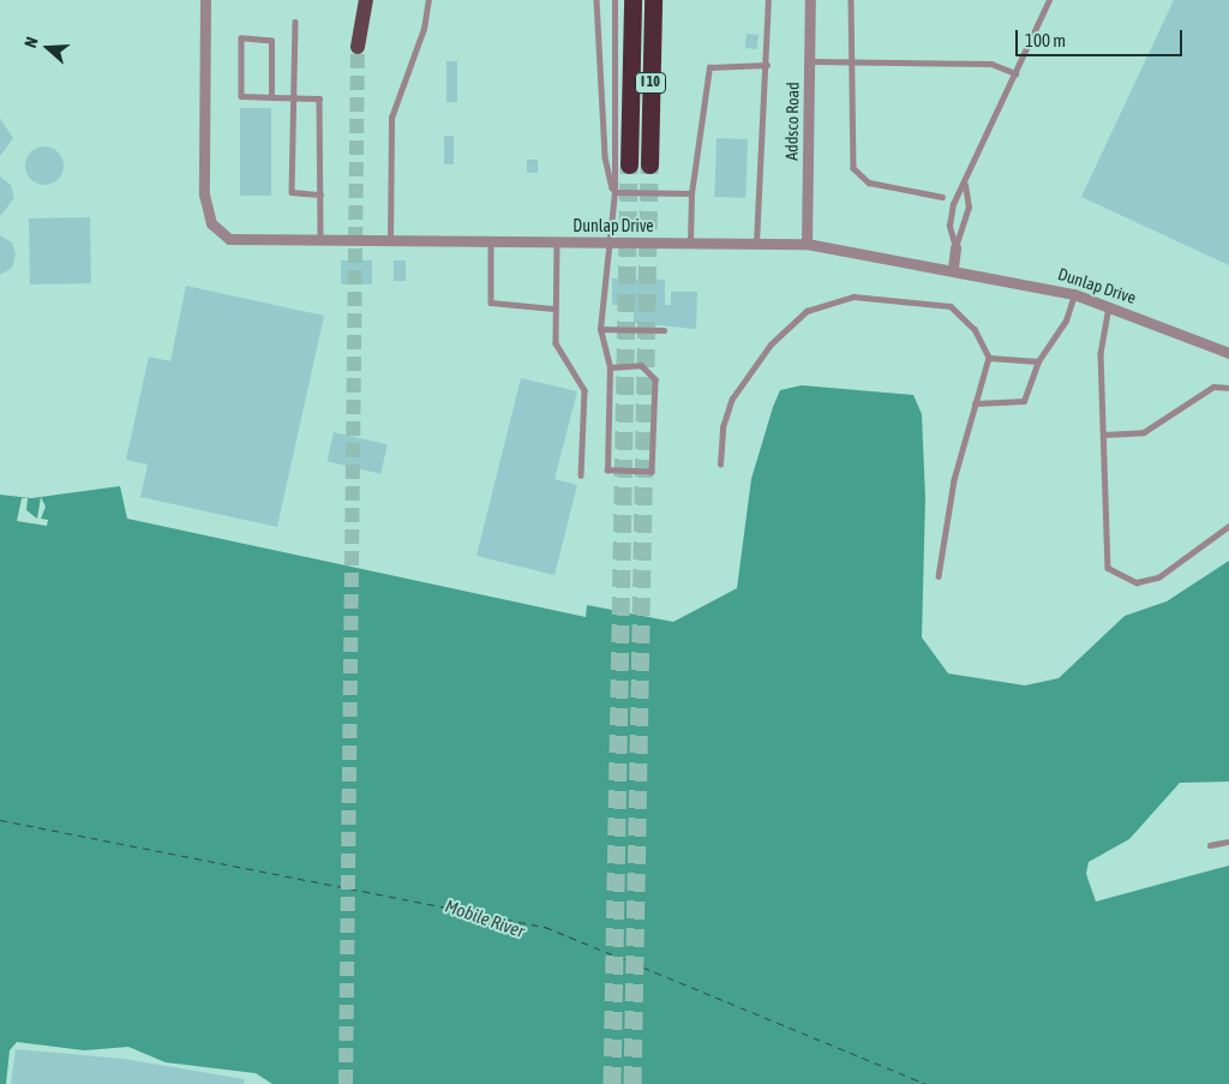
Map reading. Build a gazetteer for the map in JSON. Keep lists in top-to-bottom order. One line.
{"streets":{"highway":["I 10"],"street":["Addsco Road","Dunlap Drive"]},"crossings":[["Addsco Road","Dunlap Drive"]],"water":["Mobile River"],"scale_bar":"100 m","north":"left"}
